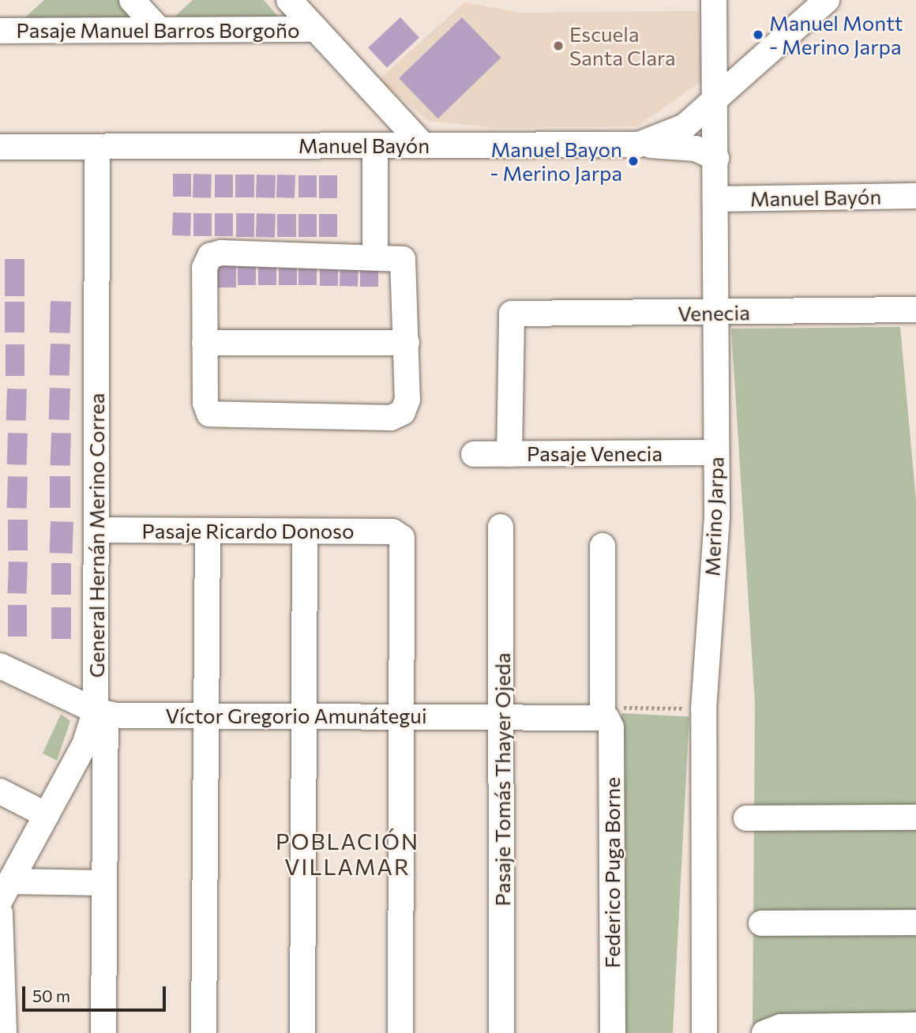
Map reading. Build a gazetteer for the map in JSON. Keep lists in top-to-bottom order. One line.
{"streets":{"street":["Pasaje Manuel Barros Borgoño","Manuel Bayón","Venecia","Pasaje Venecia","Merino Jarpa","Pasaje Ricardo Donoso","General Hernán Merino Correa","Víctor Gregorio Amunátegui","Pasaje Tomás Thayer Ojeda","Federico Puga Borne"]},"crossings":[["Manuel Bayón","Merino Jarpa"],["Manuel Bayón","General Hernán Merino Correa"],["Venecia","Pasaje Venecia"],["Venecia","Merino Jarpa"],["Pasaje Venecia","Merino Jarpa"],["Pasaje Ricardo Donoso","General Hernán Merino Correa"],["Pasaje Ricardo Donoso","Víctor Gregorio Amunátegui"],["General Hernán Merino Correa","Víctor Gregorio Amunátegui"],["Víctor Gregorio Amunátegui","Pasaje Tomás Thayer Ojeda"],["Víctor Gregorio Amunátegui","Federico Puga Borne"]],"districts":["POBLACIÓN VILLAMAR"],"places":["Manuel Montt - Merino Jarpa","Escuela Santa Clara","Manuel Bayon - Merino Jarpa"],"scale_bar":"50 m"}
